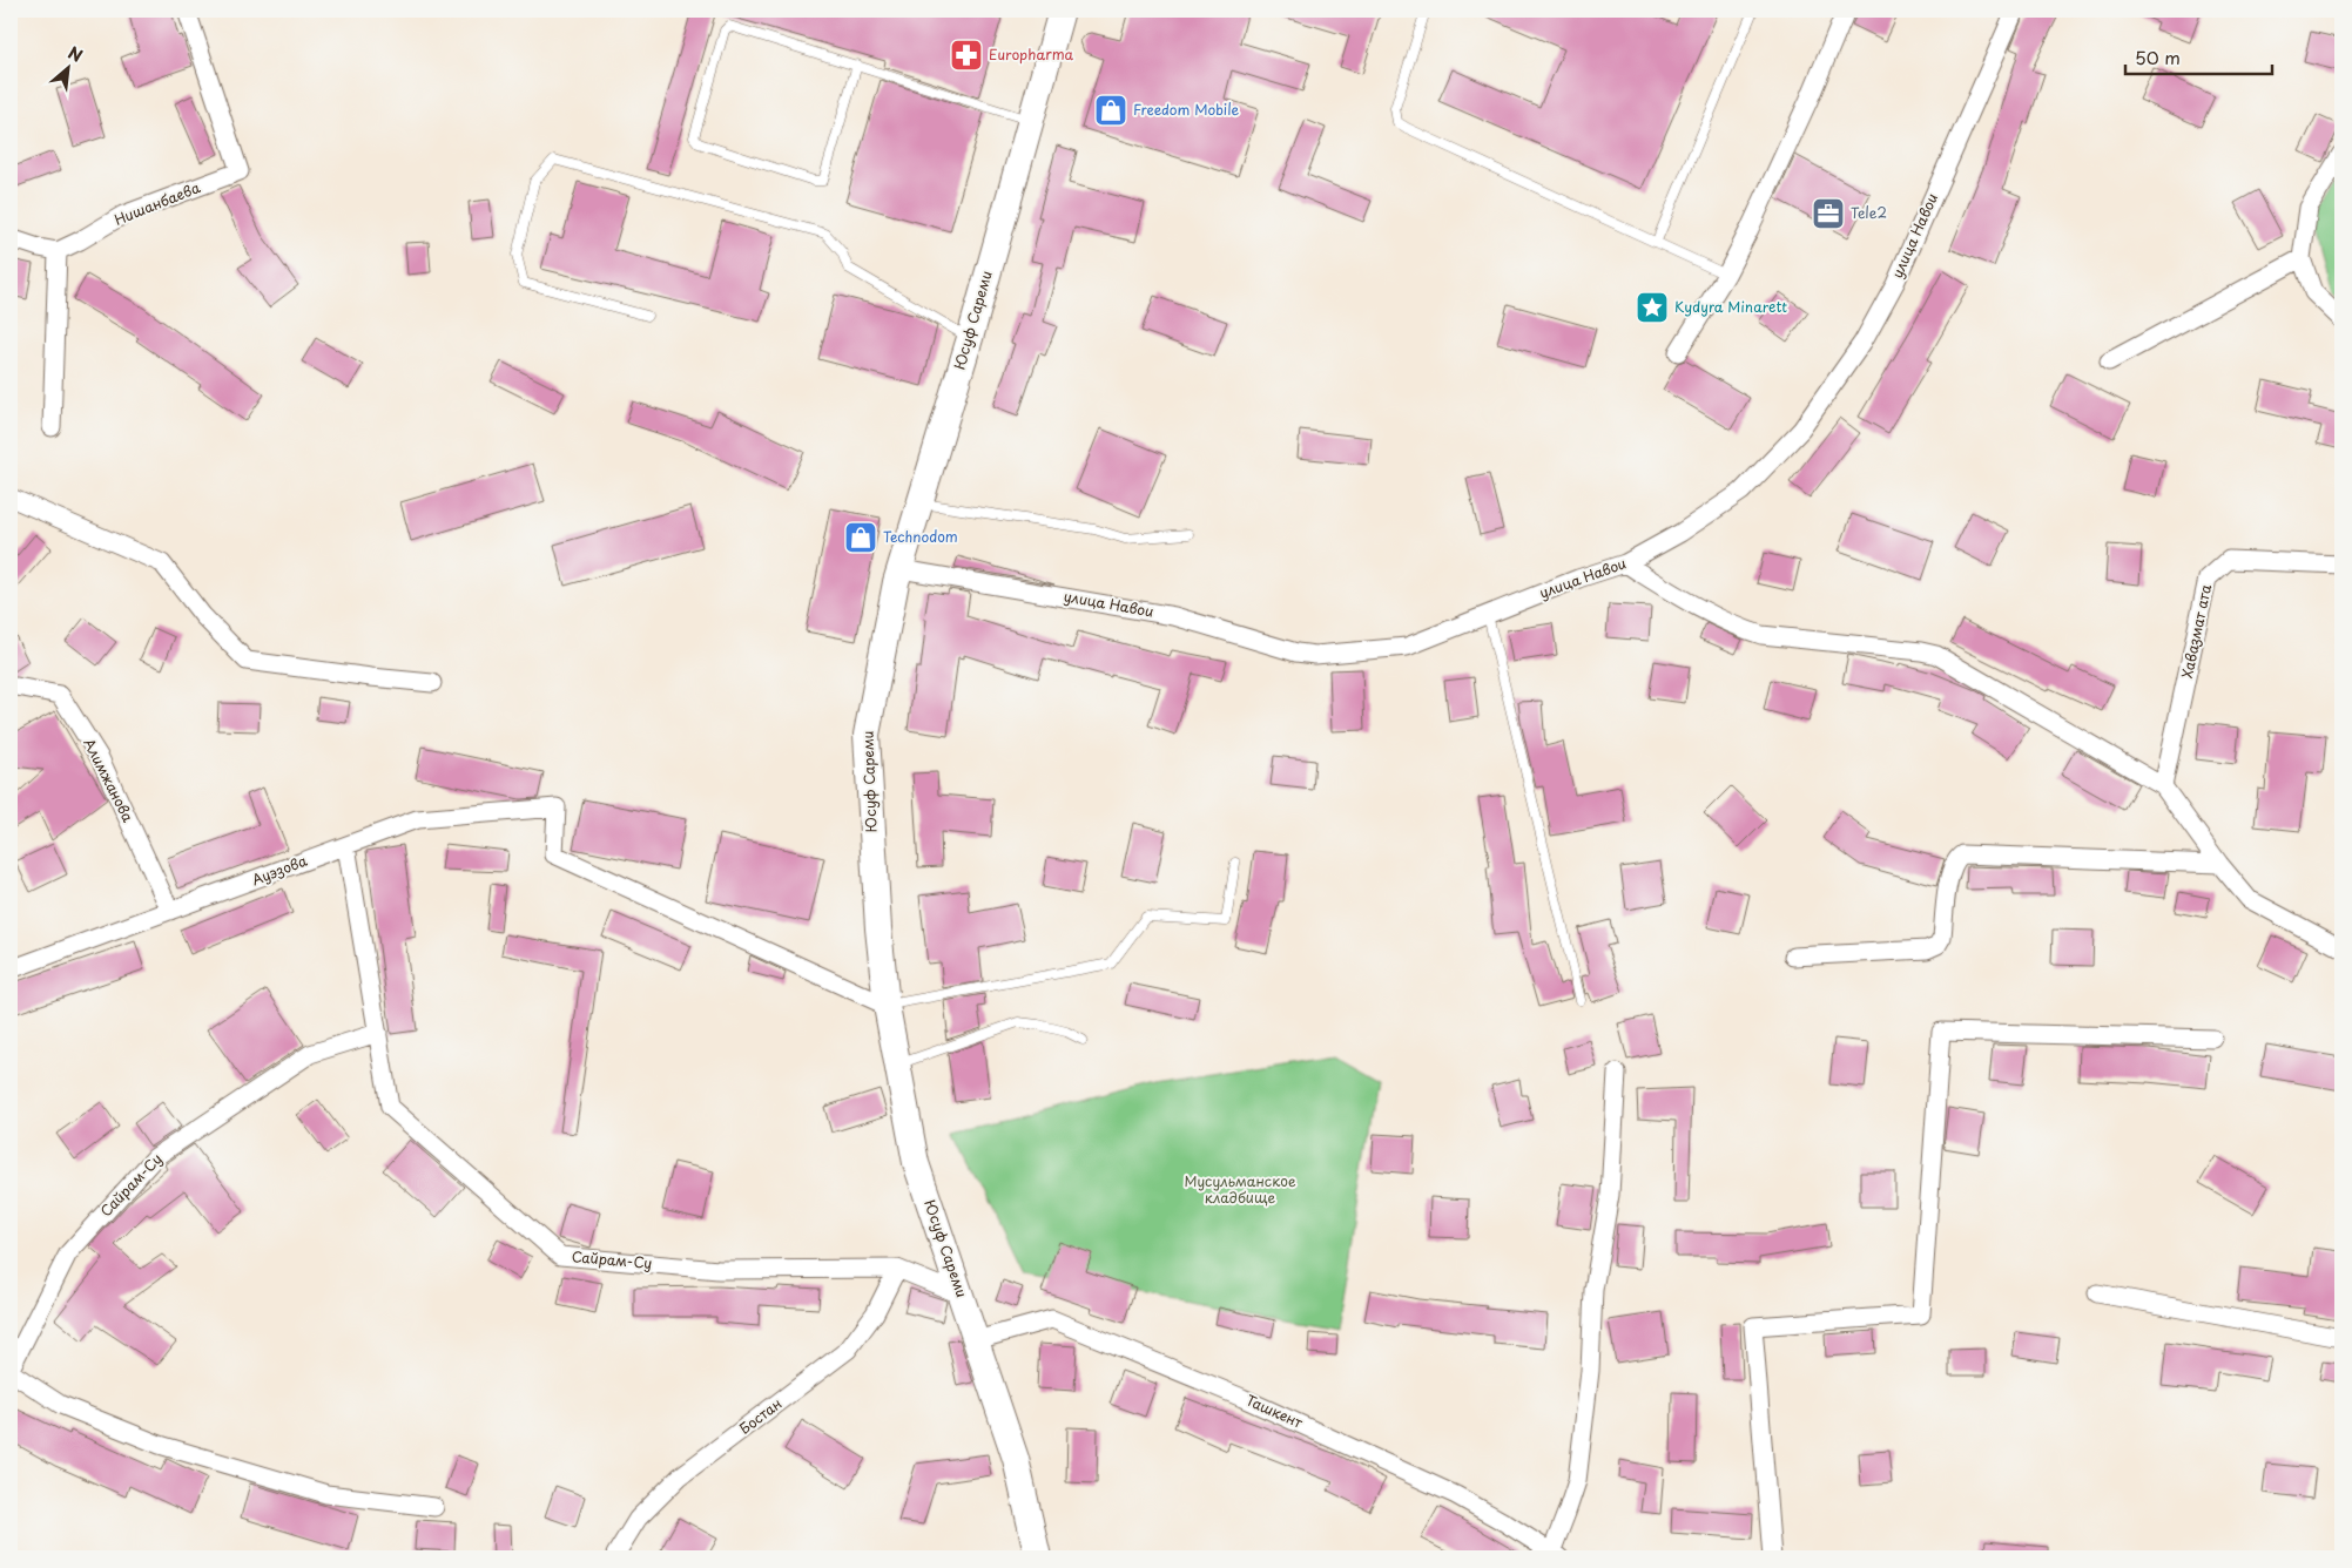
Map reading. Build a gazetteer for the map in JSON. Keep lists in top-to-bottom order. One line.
{"streets":{"main road":["Юсуф Сареми"],"street":["Нишанбаева","улица Навои","Хавазмат ата","Алимжанова","Ауэзова","Сайрам-Су","Ташкент","Бостан"]},"crossings":[["улица Навои","Юсуф Сареми"],["Юсуф Сареми","Ауэзова"],["Юсуф Сареми","Сайрам-Су"],["Юсуф Сареми","Ташкент"],["Алимжанова","Ауэзова"],["Ауэзова","Сайрам-Су"],["Сайрам-Су","Бостан"]],"parks":["Мусульманское кладбище"],"places":{"pharmacy":["Europharma"],"shop":["Freedom Mobile","Technodom"],"office":["Tele2"],"place":["Kydyra Minarett"]},"scale_bar":"50 m","north":"top right"}
